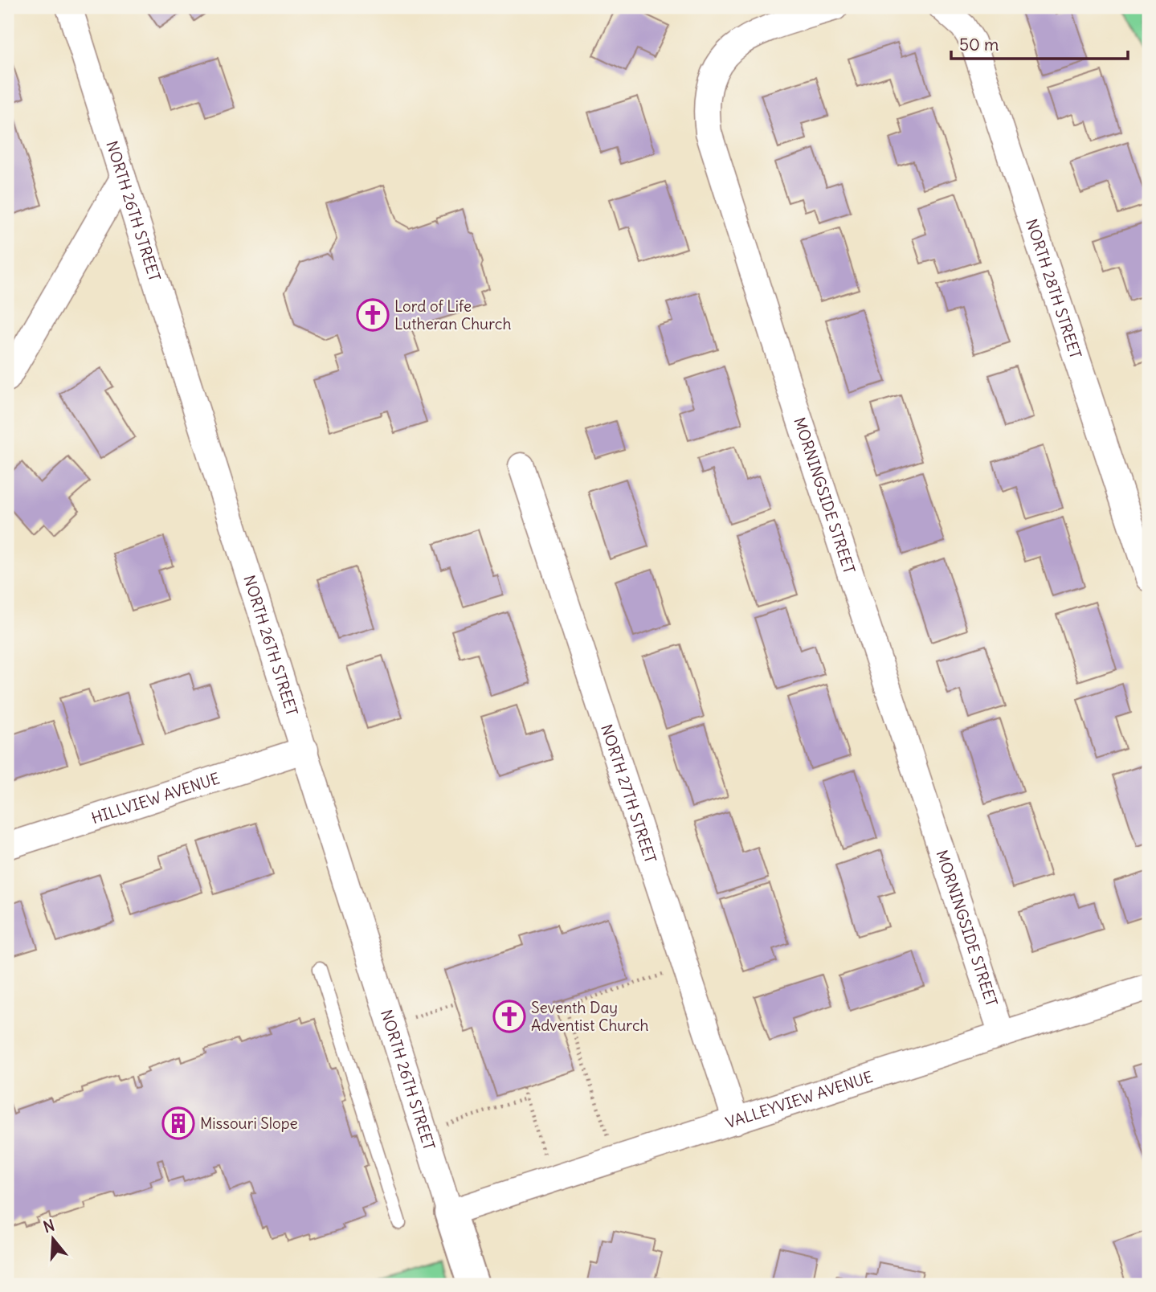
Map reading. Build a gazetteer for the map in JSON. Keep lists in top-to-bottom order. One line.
{"streets":{"street":["NORTH 26TH STREET","NORTH 28TH STREET","MORNINGSIDE STREET","NORTH 27TH STREET","HILLVIEW AVENUE","VALLEYVIEW AVENUE"]},"crossings":[["NORTH 26TH STREET","HILLVIEW AVENUE"],["NORTH 26TH STREET","VALLEYVIEW AVENUE"],["MORNINGSIDE STREET","VALLEYVIEW AVENUE"],["NORTH 27TH STREET","VALLEYVIEW AVENUE"]],"places":{"church":["Lord of Life Lutheran Church","Seventh Day Adventist Church"],"building":["Missouri Slope"]},"scale_bar":"50 m","north":"top"}
